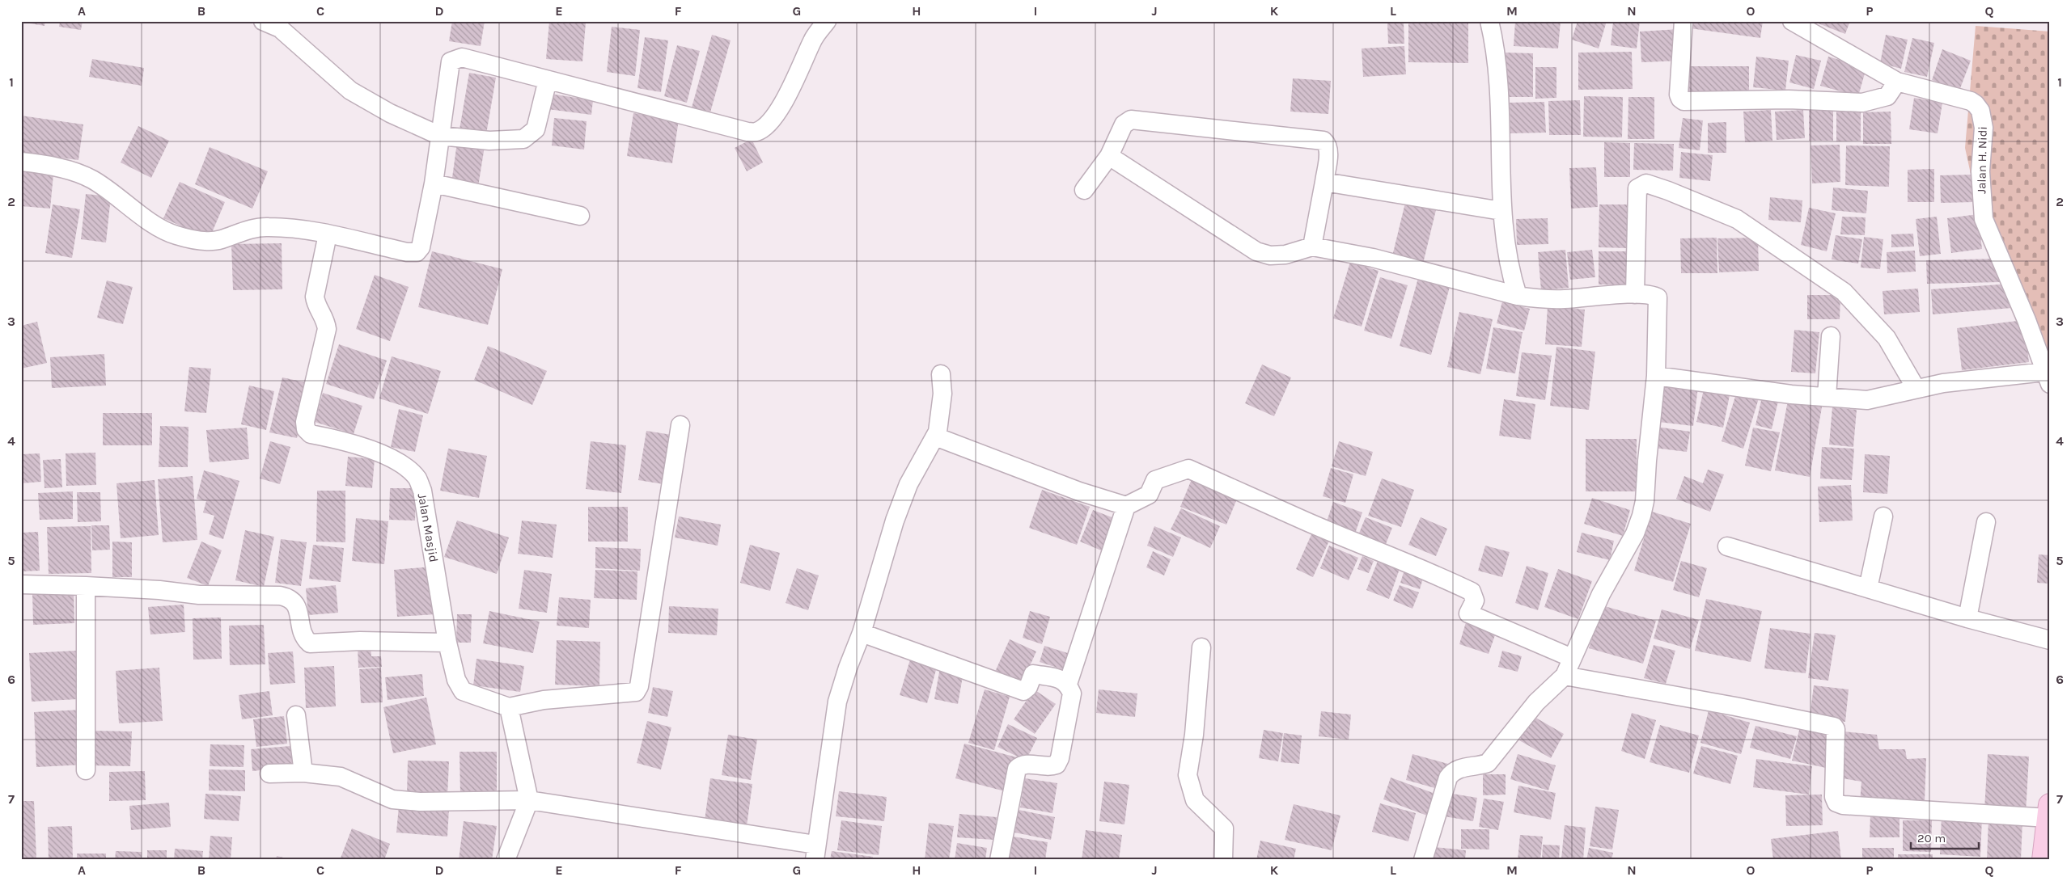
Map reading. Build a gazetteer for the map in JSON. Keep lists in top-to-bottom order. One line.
{"streets":{"street":["Jalan H. Nidi","Jalan Masjid"]},"scale_bar":"20 m","grid":{"columns":["A","B","C","D","E","F","G","H","I","J","K","L","M","N","O","P","Q"],"rows":["1","2","3","4","5","6","7"]}}
